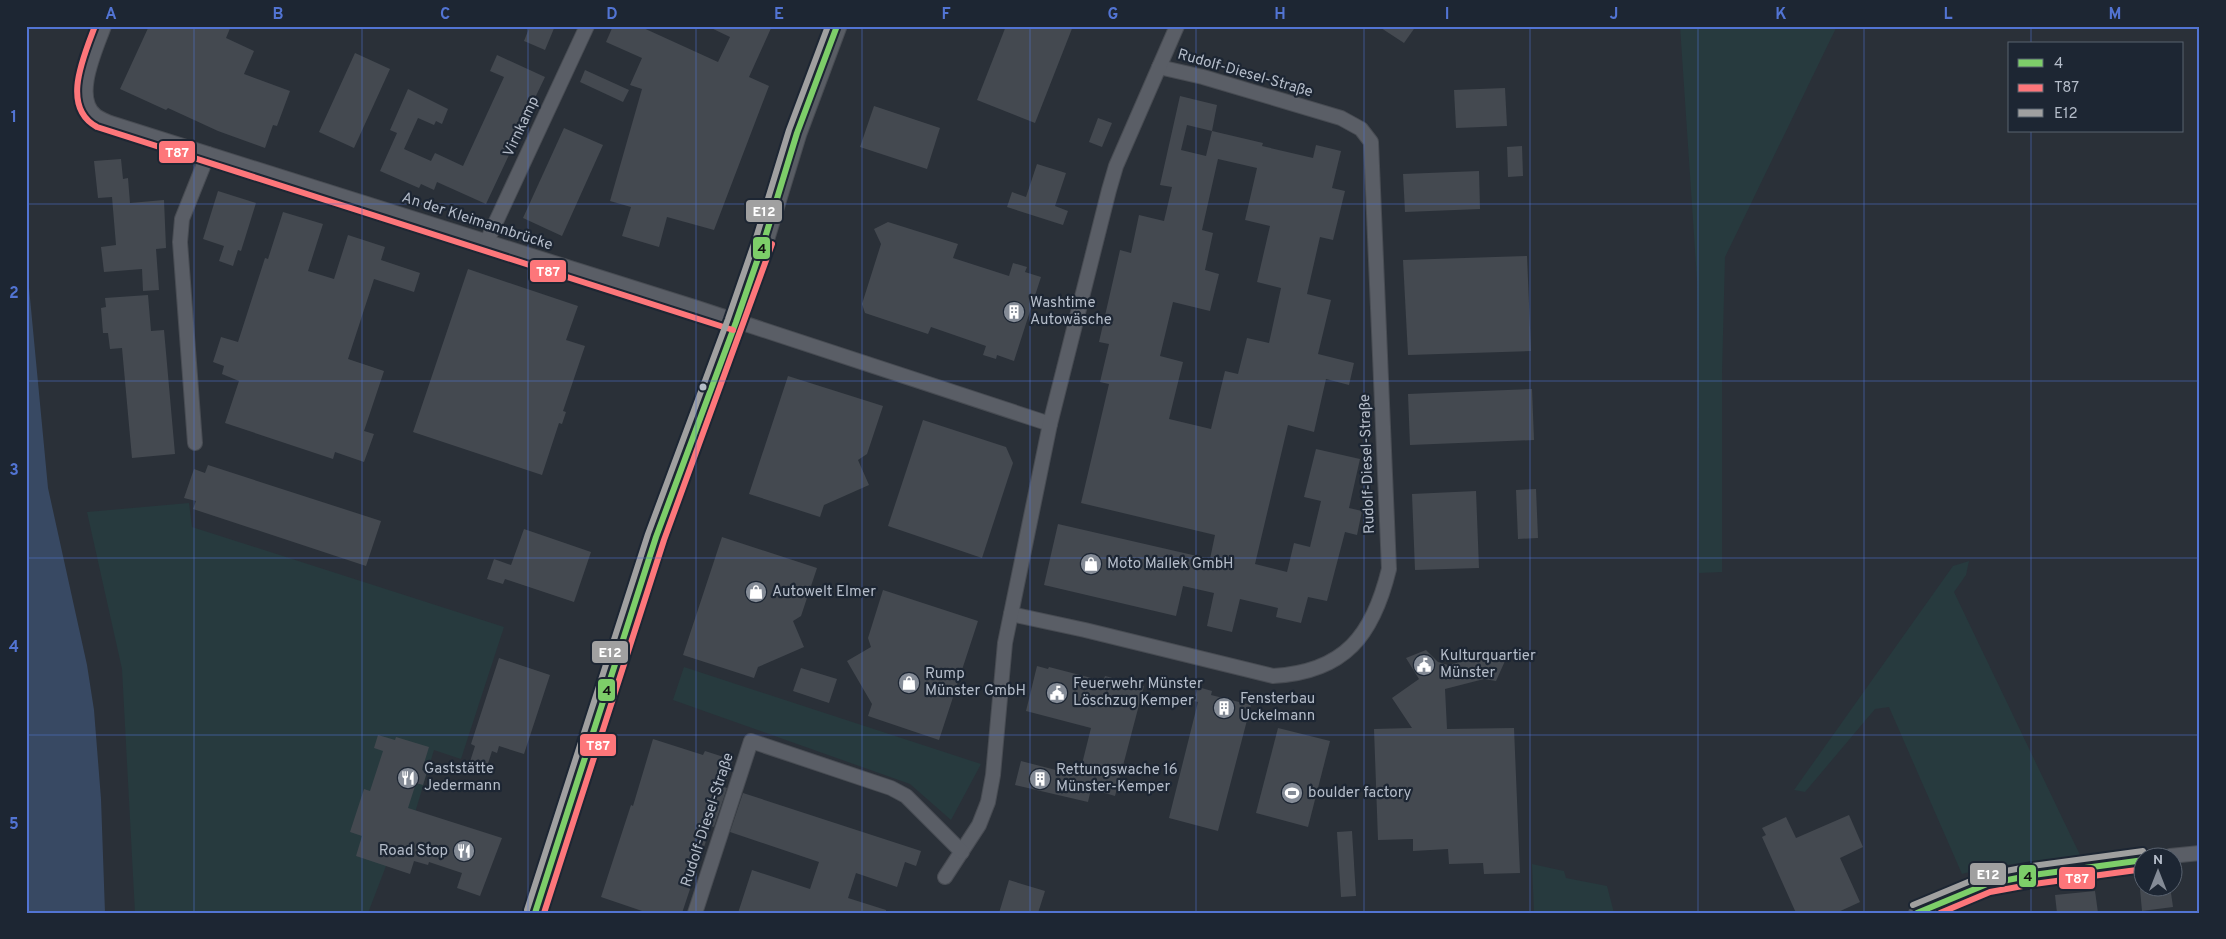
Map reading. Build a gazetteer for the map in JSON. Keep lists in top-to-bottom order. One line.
{"streets":{"street":["Rudolf-Diesel-Straße","Virnkamp","An der Kleimannbrücke"]},"crossings":[["Virnkamp","An der Kleimannbrücke"]],"places":{"building":["Washtime Autowäsche","Fensterbau Uckelmann","Rettungswache 16 Münster-Kemper"],"shop":["Moto Mallek GmbH","Autowelt Elmer","Rump Münster GmbH"],"public building":["Kulturquartier Münster","Feuerwehr Münster Löschzug Kemper"],"restaurant":["Gaststätte Jedermann","Road Stop"],"sports":["boulder factory"]},"lines":["transit line 4","transit line T87","transit line E12"],"legend":["4","T87","E12"],"north":"top","grid":{"columns":["A","B","C","D","E","F","G","H","I","J","K","L","M"],"rows":["1","2","3","4","5"]}}
